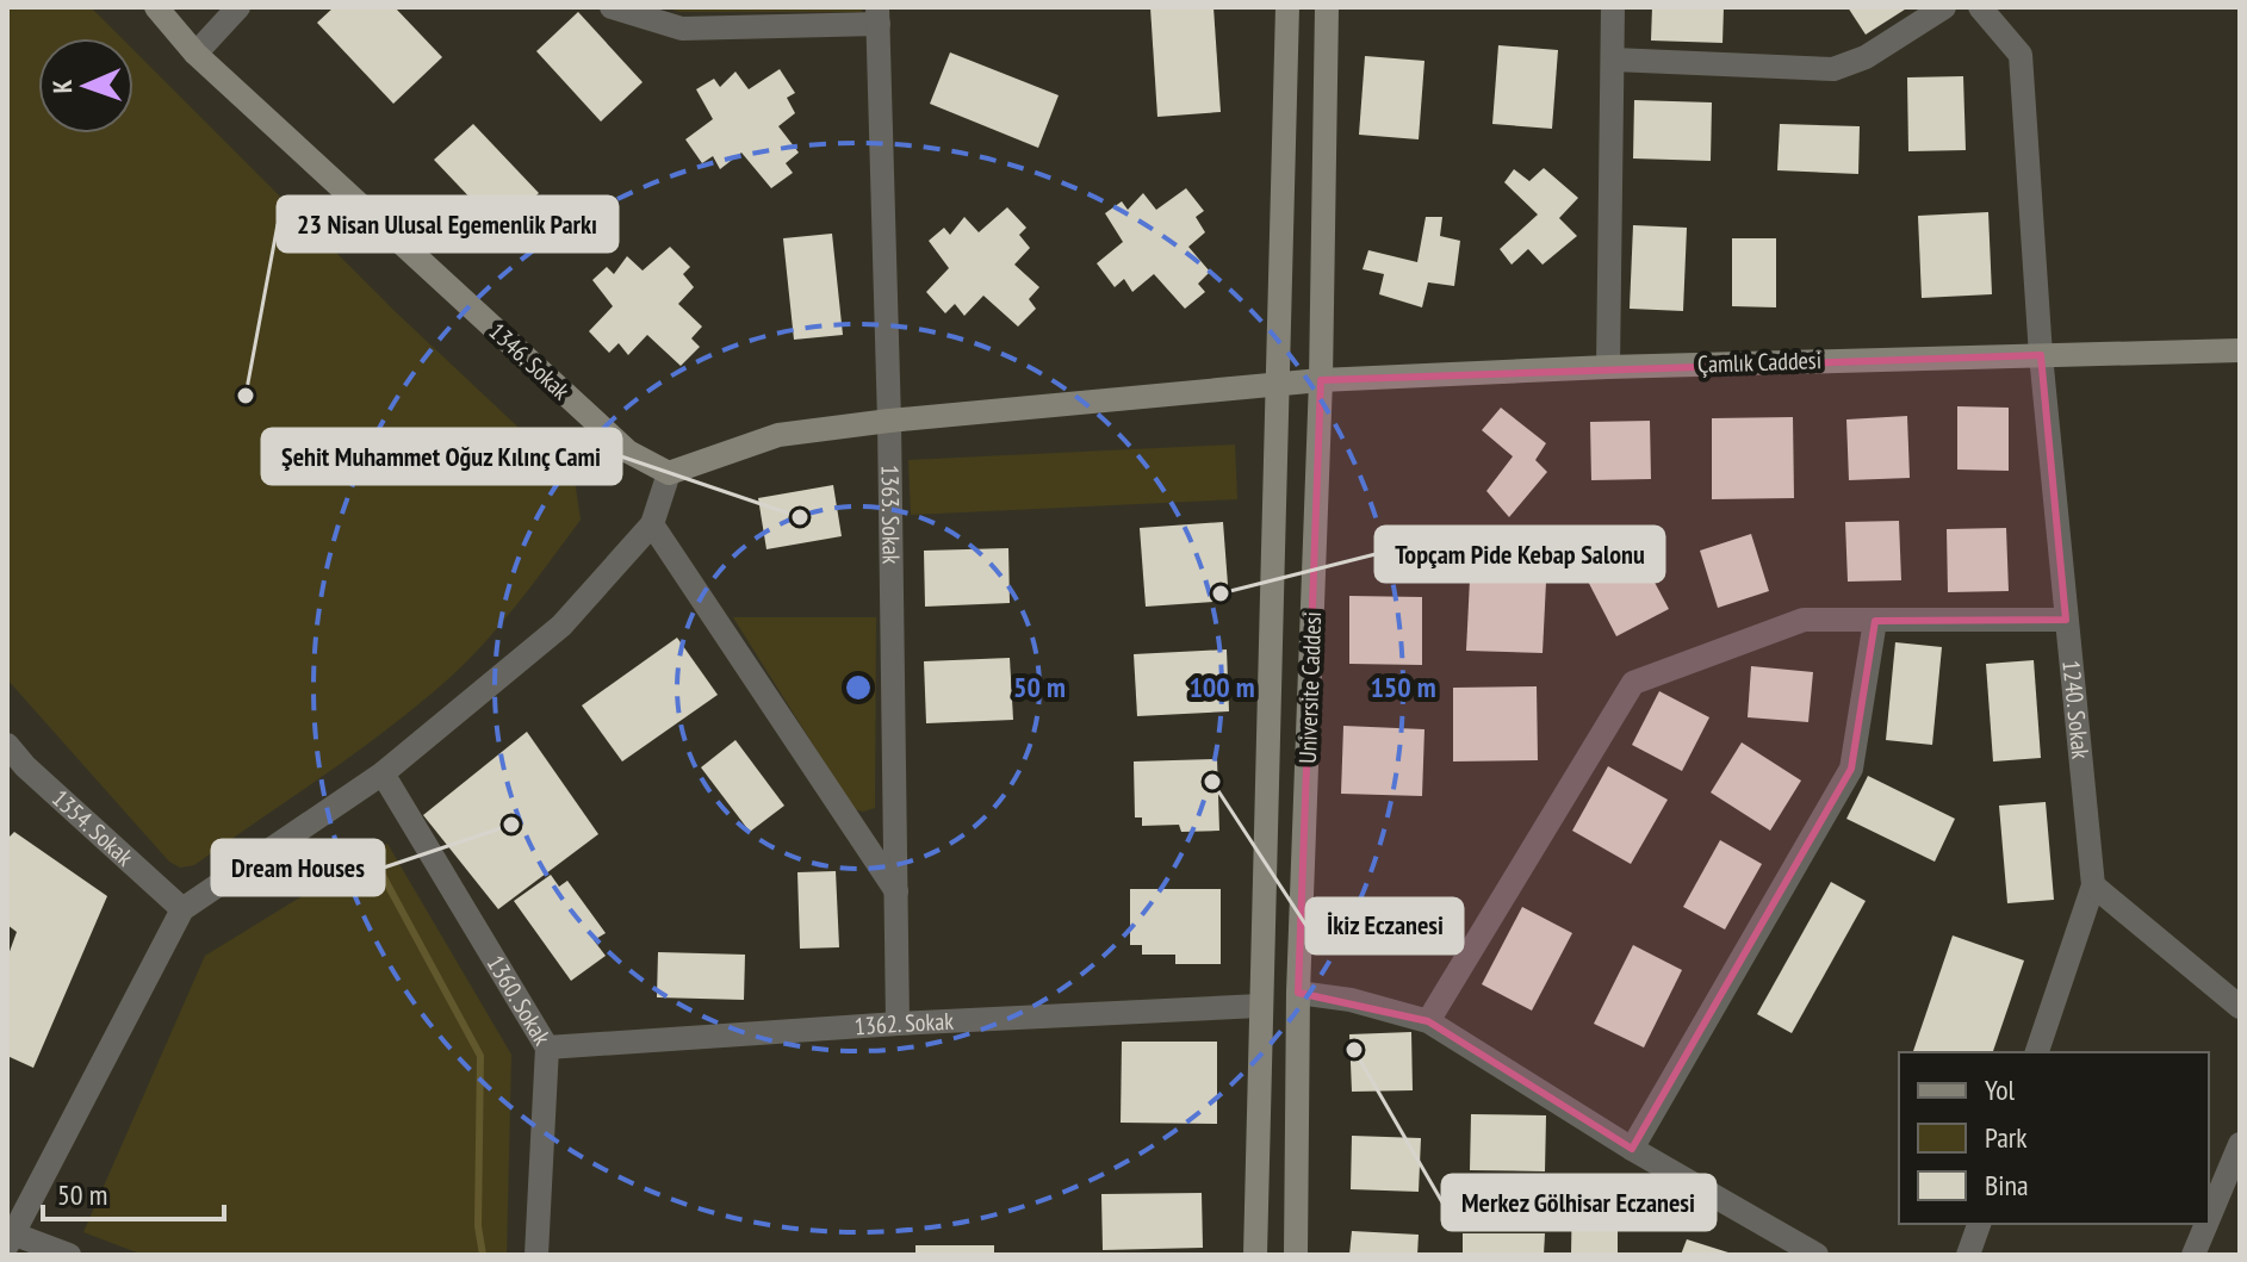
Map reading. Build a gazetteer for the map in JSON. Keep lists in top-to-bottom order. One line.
{"streets":{"street":["1346. Sokak","Çamlık Caddesi","1363. Sokak","Universite Caddesi","1240. Sokak","1354. Sokak","1360. Sokak","1362. Sokak"]},"crossings":[["Çamlık Caddesi","Universite Caddesi"],["Çamlık Caddesi","1240. Sokak"],["1363. Sokak","1362. Sokak"],["Universite Caddesi","1362. Sokak"],["1360. Sokak","1362. Sokak"]],"places":["23 Nisan Ulusal Egemenlik Parkı","Şehit Muhammet Oğuz Kılınç Cami","Topçam Pide Kebap Salonu","İkiz Eczanesi","Dream Houses","Merkez Gölhisar Eczanesi"],"legend":["Yol","Park","Bina"],"scale_bar":"50 m","north":"left","rings":["50 m","100 m","150 m"]}
